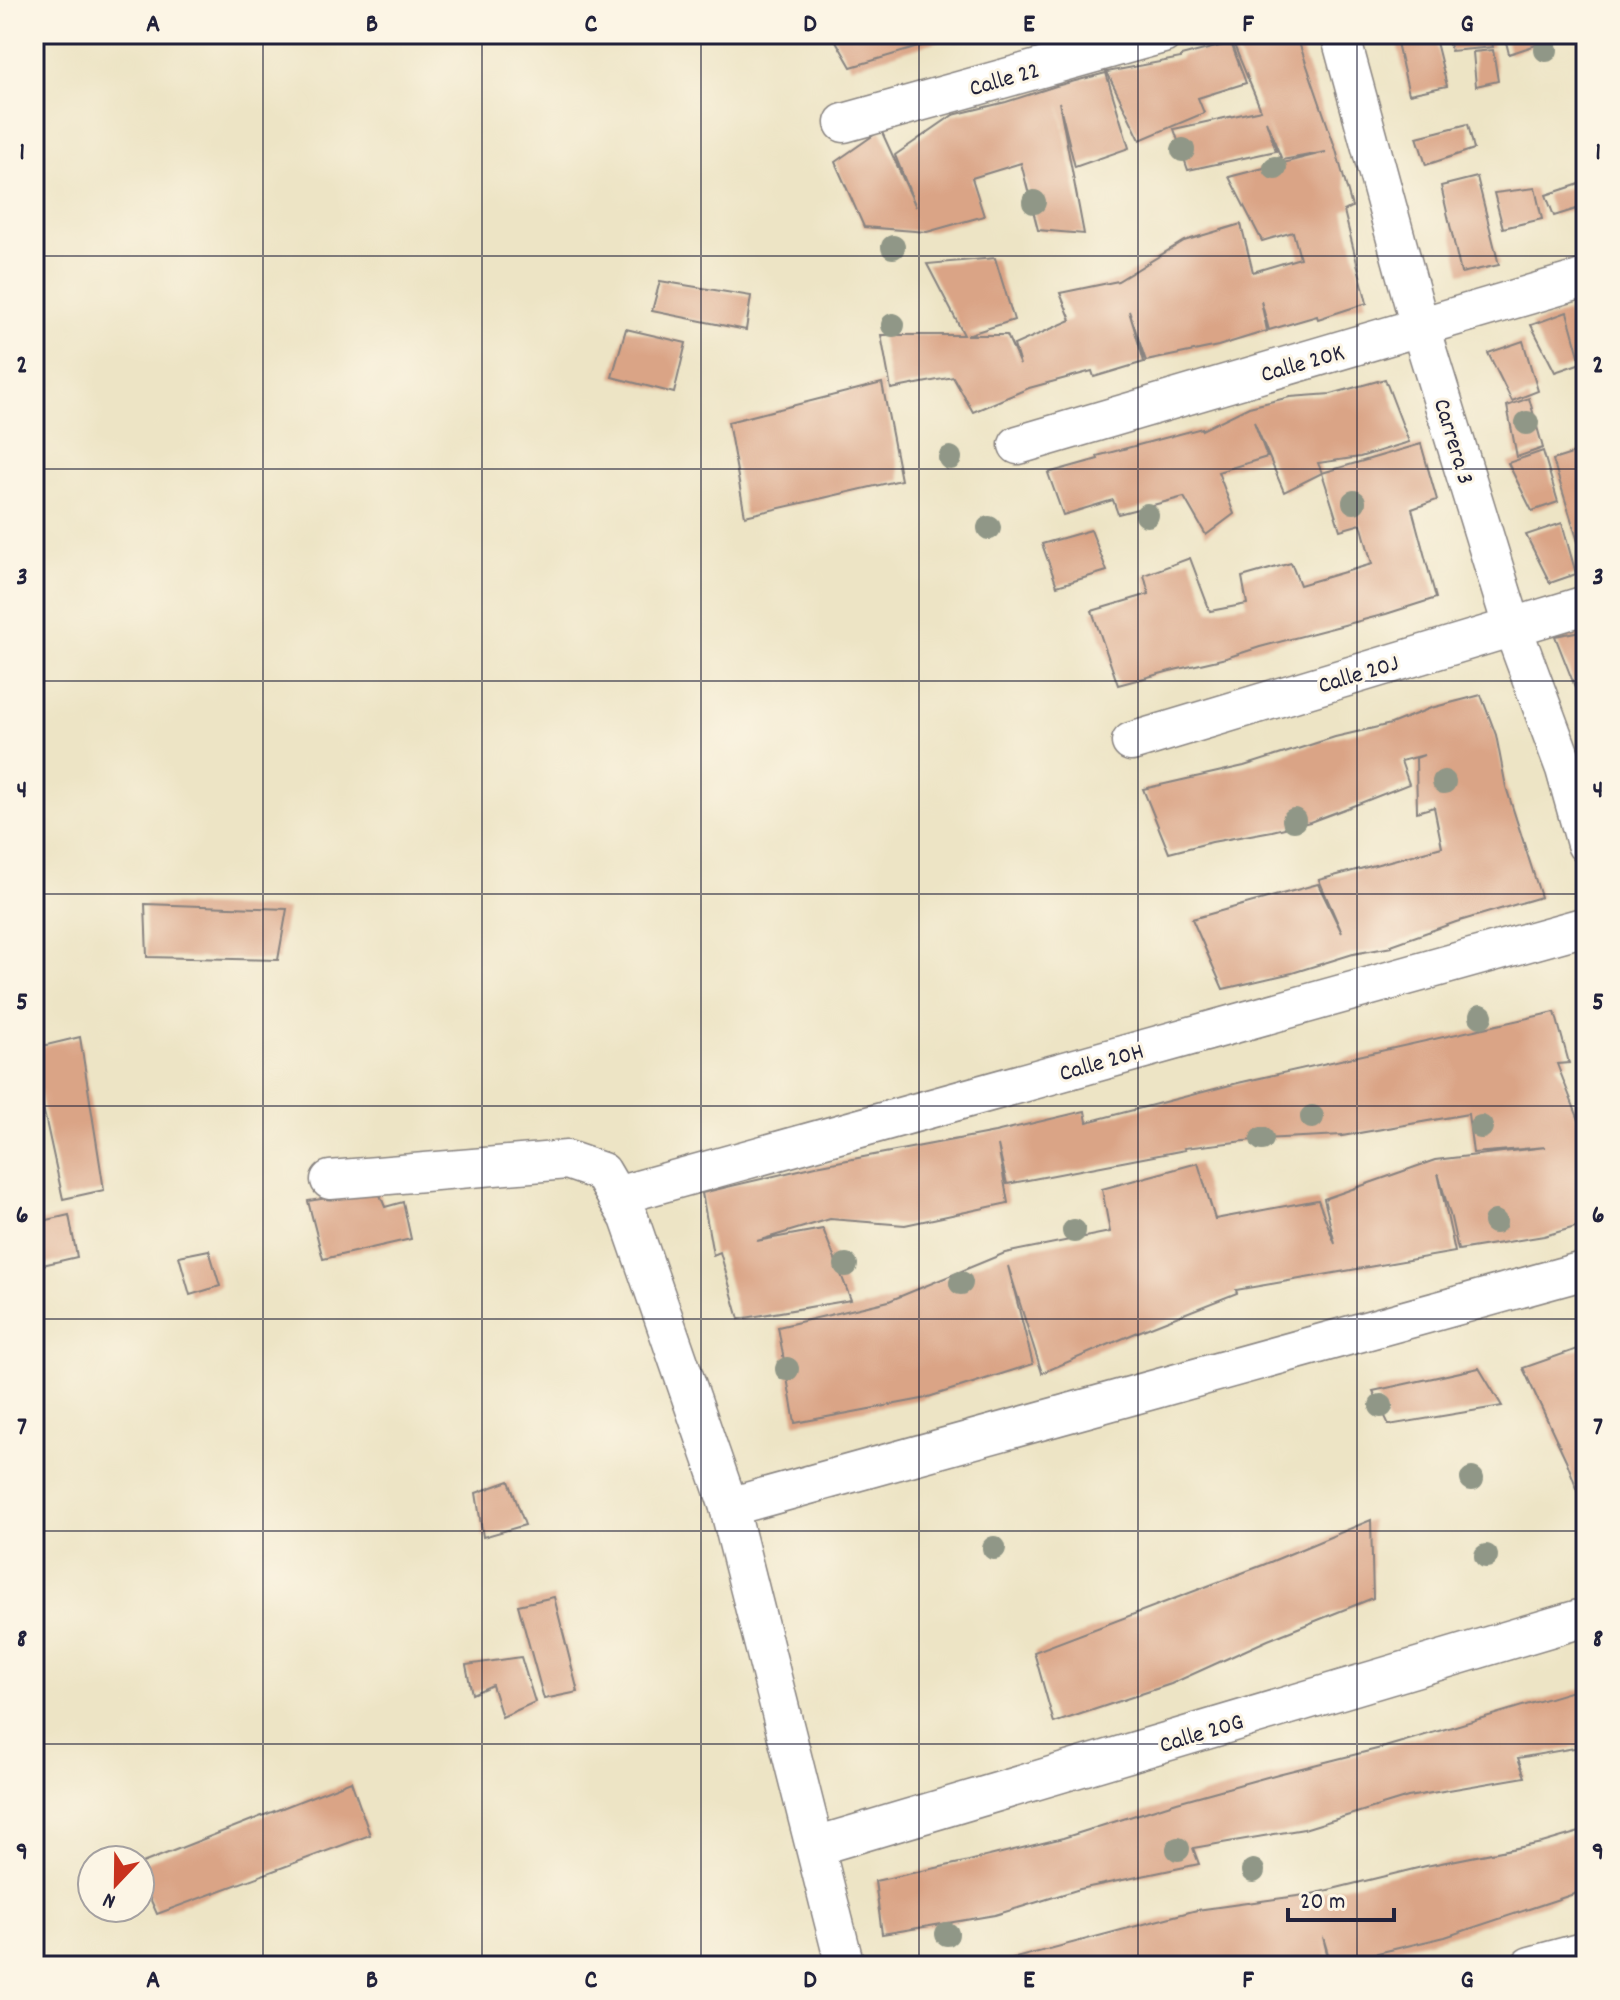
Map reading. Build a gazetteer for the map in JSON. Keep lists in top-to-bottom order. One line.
{"streets":{"street":["Calle 22","Calle 20K","Carrera 3","Calle 20J","Calle 20H","Calle 20G"]},"crossings":[["Calle 20K","Carrera 3"],["Carrera 3","Calle 20J"]],"scale_bar":"20 m","north":"bottom","grid":{"columns":["A","B","C","D","E","F","G"],"rows":["1","2","3","4","5","6","7","8","9"]}}
